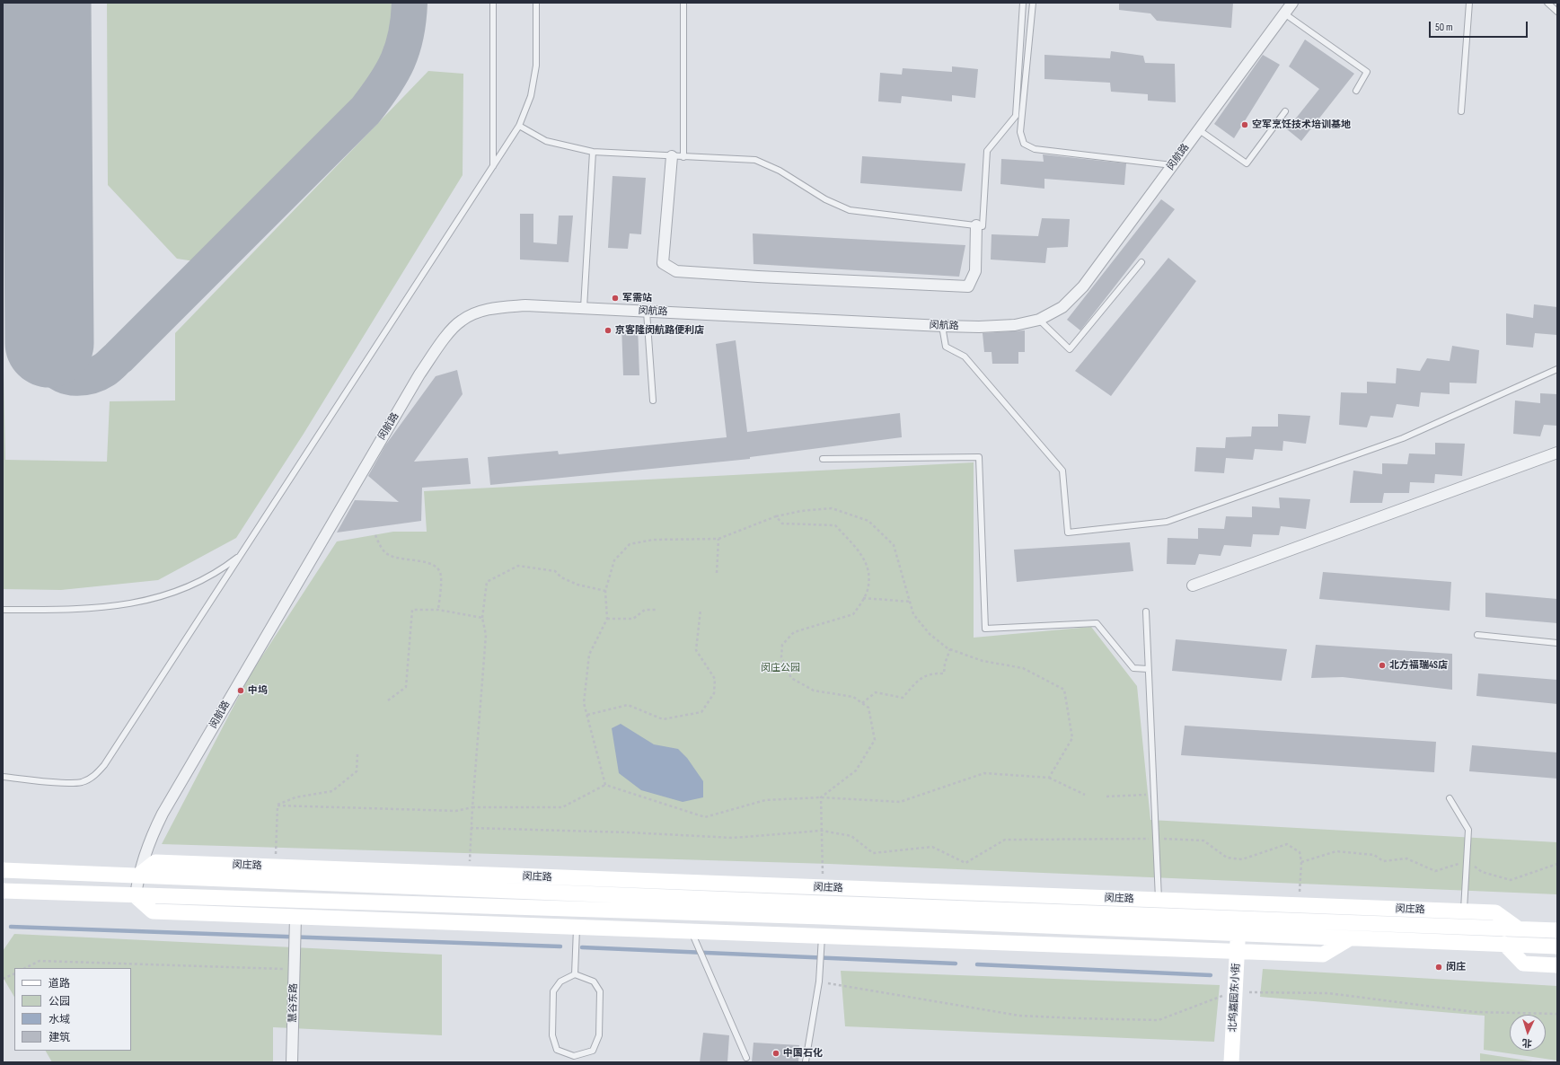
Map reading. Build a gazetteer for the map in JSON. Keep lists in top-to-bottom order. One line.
{"streets":{"main road":["闵庄路","北坞嘉园东小街"],"street":["闵航路","慧谷东路"]},"crossings":[["闵航路","闵庄路"],["闵庄路","北坞嘉园东小街"]],"parks":["闵庄公园"],"places":["空军烹饪技术培训基地","军需站","京客隆闵航路便利店","北方福瑞4S店","中坞","闵庄","中国石化"],"legend":["道路","公园","水域","建筑"],"scale_bar":"50 m","north":"bottom"}
